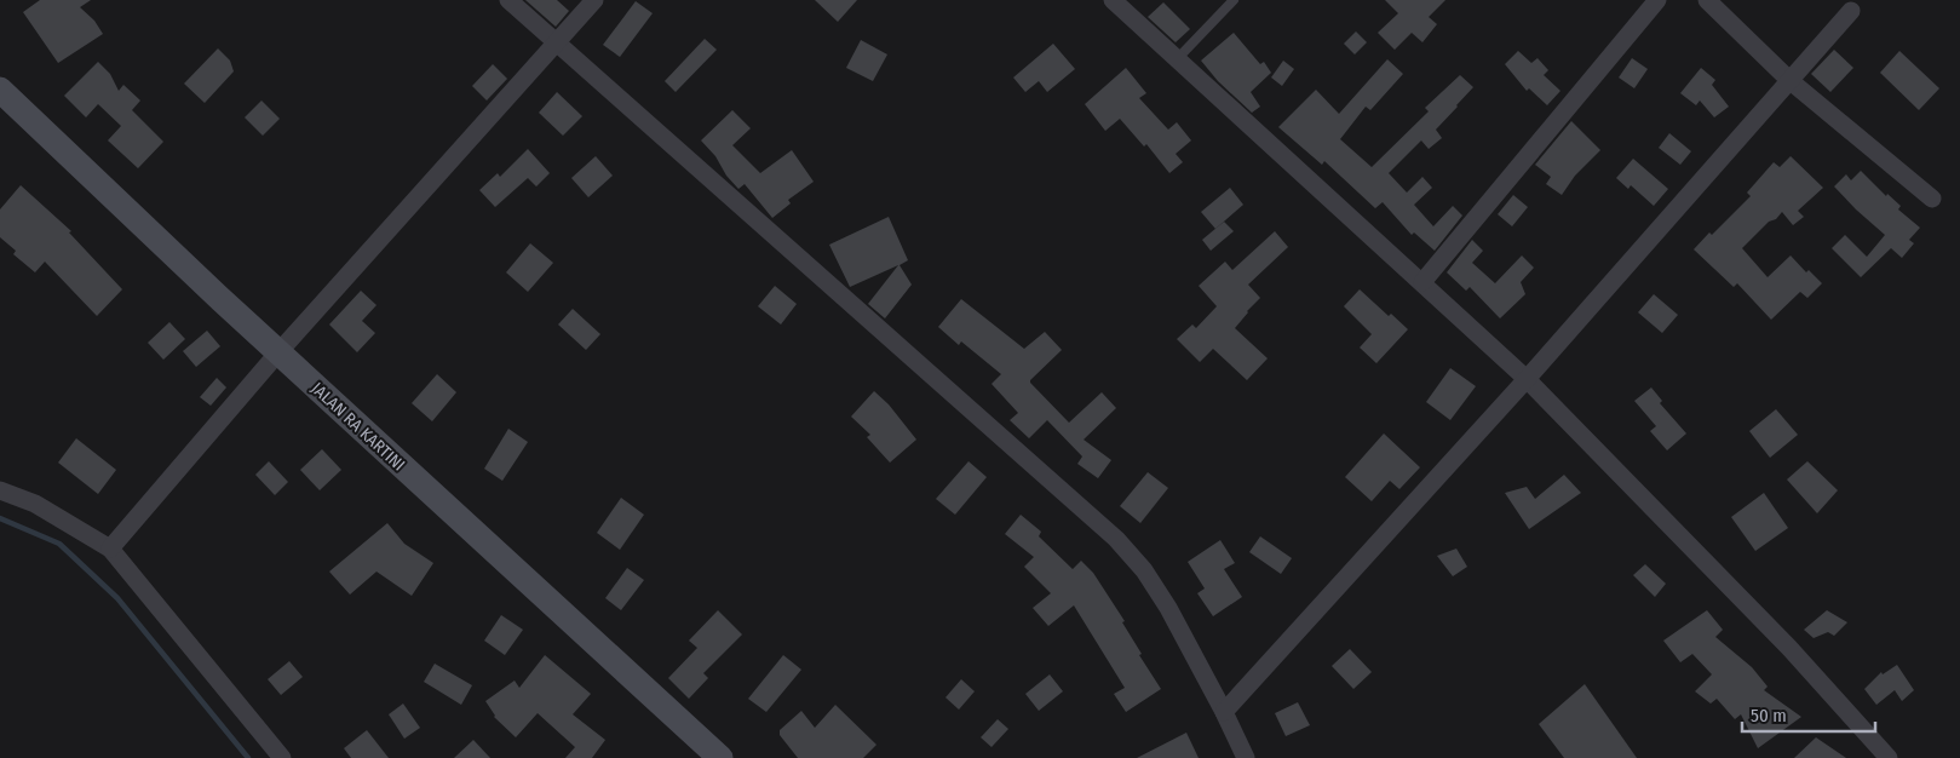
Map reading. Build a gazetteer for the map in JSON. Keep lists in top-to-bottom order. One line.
{"streets":{"main road":["JALAN RA KARTINI"]},"scale_bar":"50 m"}
